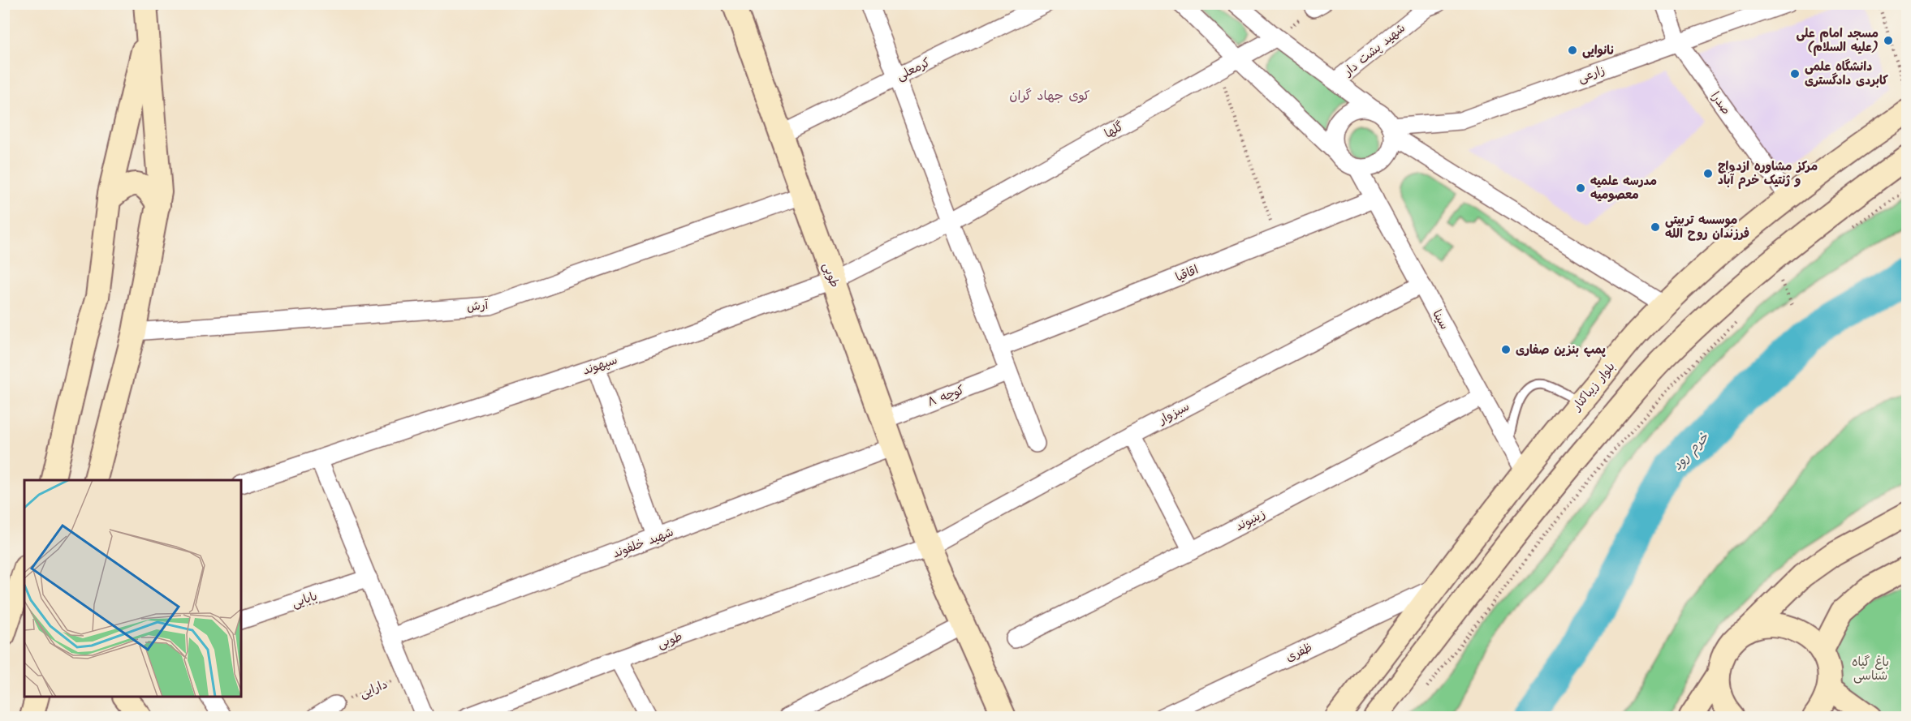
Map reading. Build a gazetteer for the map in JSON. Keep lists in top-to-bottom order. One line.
{"streets":{"main road":["طوبی","بلوار زیباکنار"],"street":["شهید پشت دار","کرمعلی","زارعی","صدرا","گلها","اقاقیا","آرش","سینا","سپهوند","کوچه ۸","سبزوار","زینیوند","شهید خلفوند","بابایی","ظفری"],"path":["دارایی"]},"crossings":[["کرمعلی","طوبی"],["زارعی","صدرا"],["زارعی","سینا"],["صدرا","بلوار زیباکنار"],["گلها","سپهوند"],["اقاقیا","سینا"],["طوبی","آرش"],["طوبی","سپهوند"],["طوبی","کوچه ۸"],["طوبی","سبزوار"],["طوبی","شهید خلفوند"],["سینا","بلوار زیباکنار"],["سینا","سبزوار"],["سینا","زینیوند"],["بلوار زیباکنار","ظفری"]],"districts":["کوی جهاد گران"],"water":["خرم رود"],"parks":["باغ گیاه شناسی"],"places":["مسجد امام علی (علیه السلام)","نانوایی","دانشگاه علمی کابردی دادگستری","مرکز مشاوره ازدواج و ژنتیک خرم آباد","مدرسه علمیه معصومیه","موسسه تربیتی فرزندان روح الله","پمپ بنزین صفاری"]}
